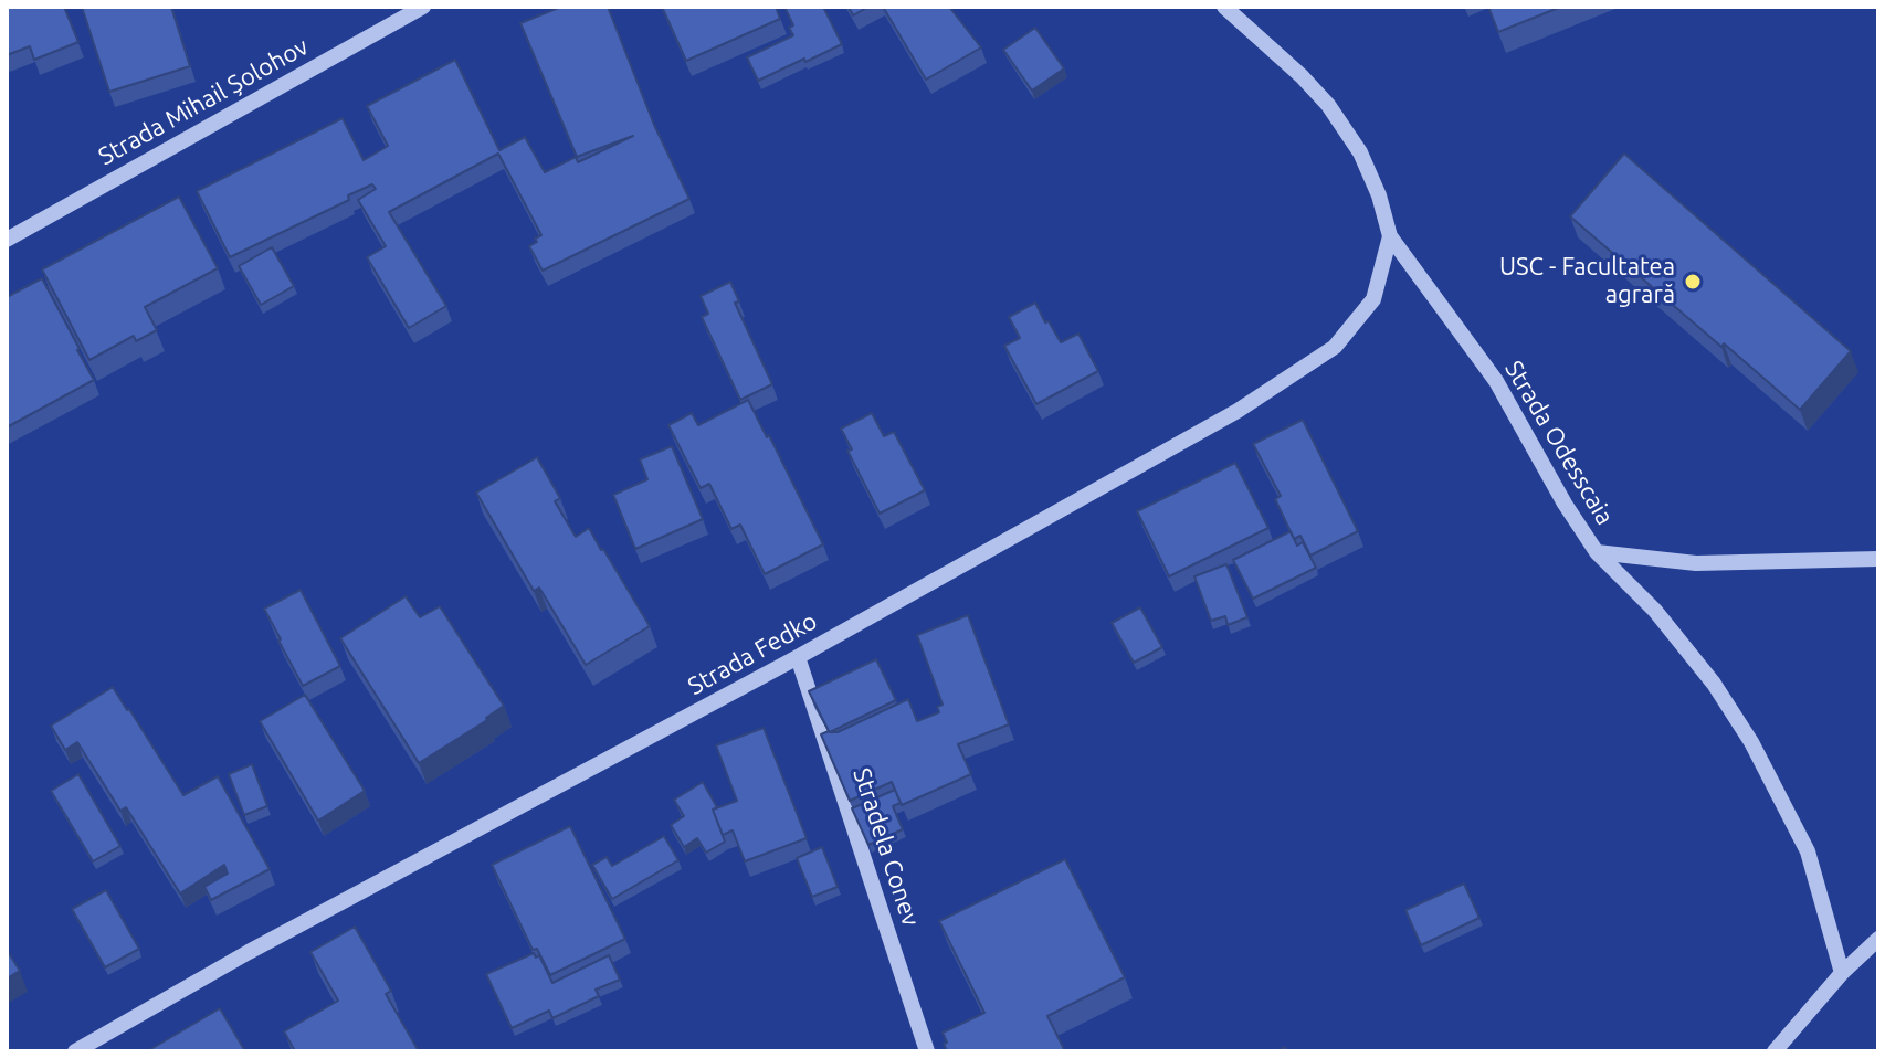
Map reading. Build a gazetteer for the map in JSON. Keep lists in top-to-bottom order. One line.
{"streets":{"street":["Strada Mihail Șolohov","Strada Odesscaia","Strada Fedko","Stradela Conev"]},"crossings":[["Strada Odesscaia","Strada Fedko"],["Strada Fedko","Stradela Conev"]],"places":["USC - Facultatea agrară"]}
